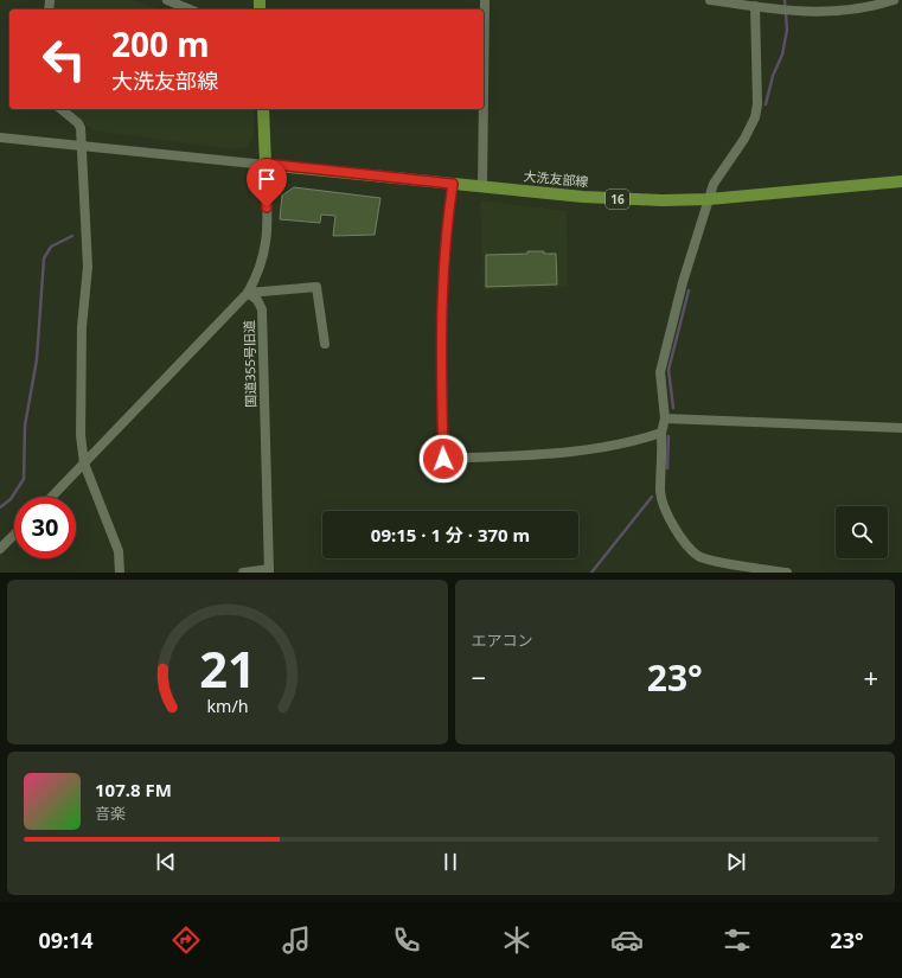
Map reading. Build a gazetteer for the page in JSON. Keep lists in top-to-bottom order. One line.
{"streets":{"main road":["大洗友部線","16"],"street":["国道355号旧道"]},"page":{"turn":["200 m","大洗友部線"],"limit":"30","trip":"09:15 · 1 分 · 370 m","tile":"エアコン","heat":["−","23°","+"],"song":["107.8 FM","音楽"],"tabs":["09:14","23°"],"gauge":["21","km/h"]}}
